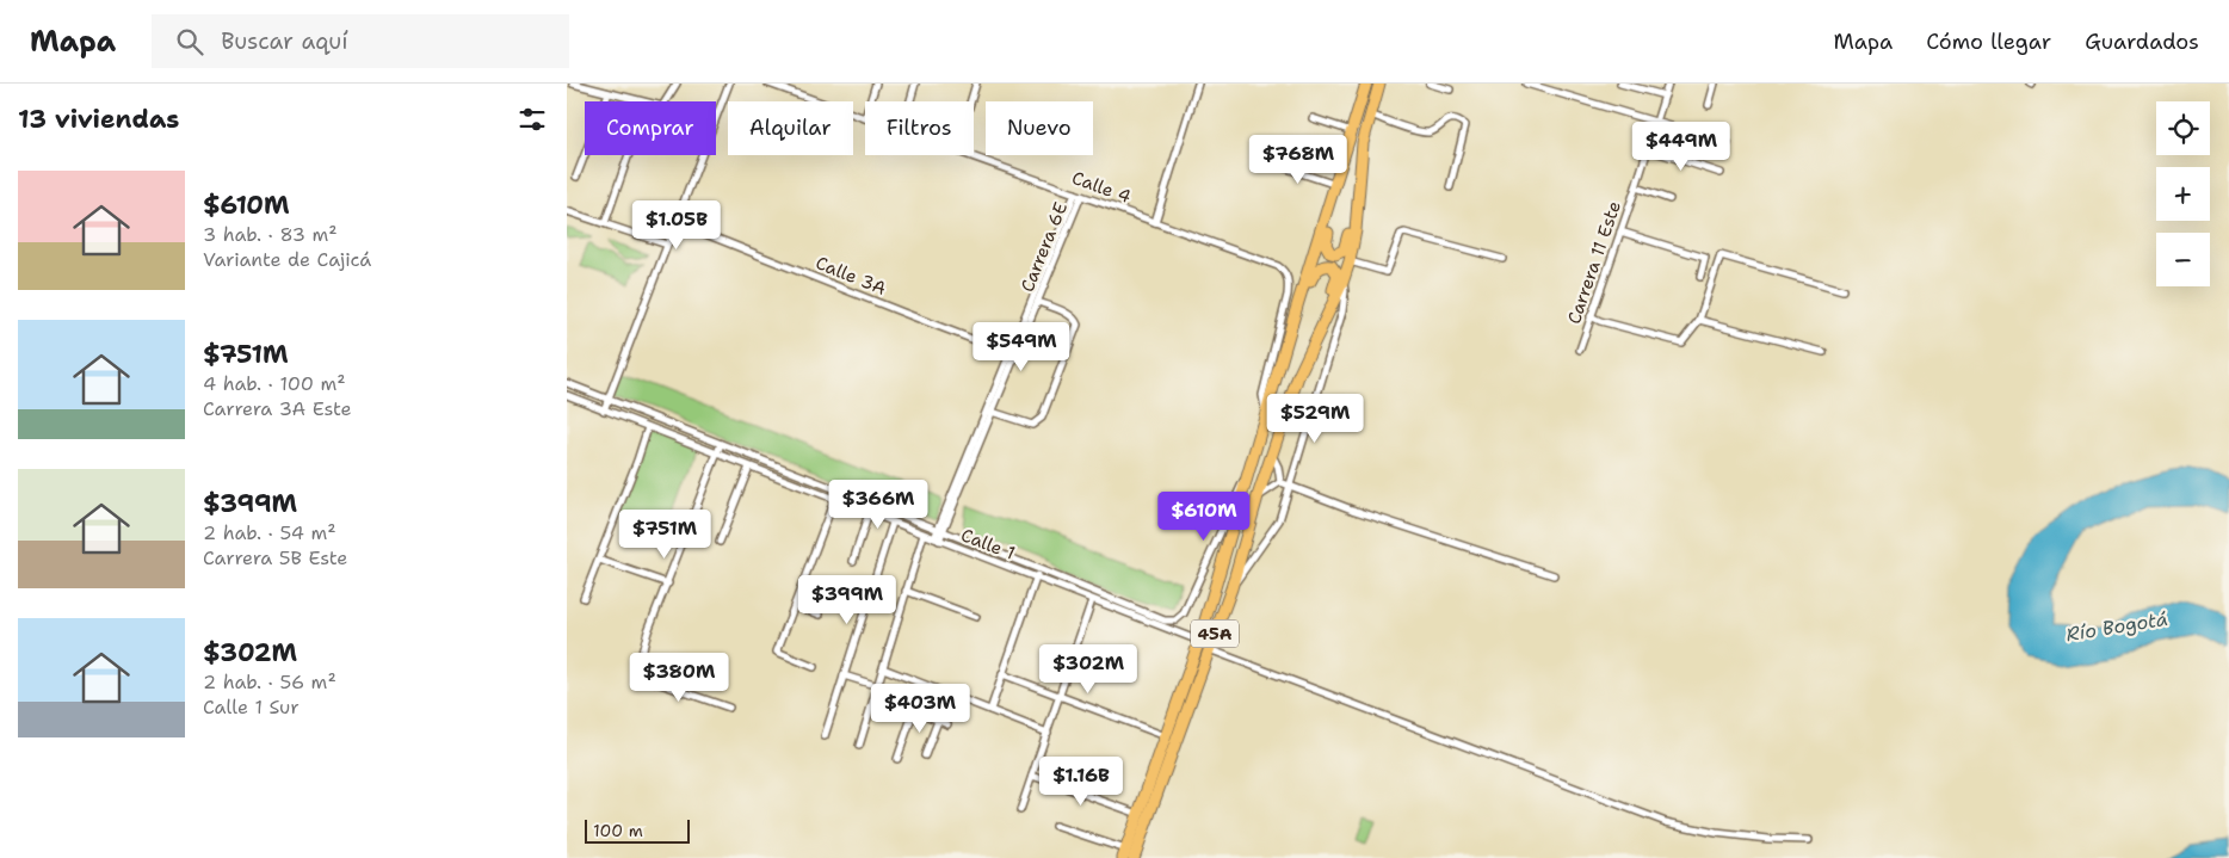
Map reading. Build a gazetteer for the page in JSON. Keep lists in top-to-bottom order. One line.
{"streets":{"highway":["45A"],"street":["Calle 4","Carrera 6E","Carrera 11 Este","Calle 3A","Calle 1"]},"crossings":[["Calle 4","Carrera 6E"],["Calle 4","45A"],["Carrera 6E","Calle 3A"],["Carrera 6E","Calle 1"],["Calle 1","45A"]],"water":["Río Bogotá"],"scale_bar":"100 m","page":{"header":"Mapa","search":"Buscar aquí","nav":["Mapa","Cómo llegar","Guardados"],"heading":"13 viviendas","map_buttons":["+","−"],"chip":["Comprar","Alquilar","Filtros","Nuevo"],"price":["$449M","$768M","$1.05B","$549M","$529M","$366M","$610M","$751M","$399M","$302M","$380M","$403M","$1.16B"],"list":[{"name":"$610M","note":"3 hab. · 83 m² · Variante de Cajicá"},{"name":"$751M","note":"4 hab. · 100 m² · Carrera 3A Este"},{"name":"$399M","note":"2 hab. · 54 m² · Carrera 5B Este"},{"name":"$302M","note":"2 hab. · 56 m² · Calle 1 Sur"}],"scale":"100 m"}}
